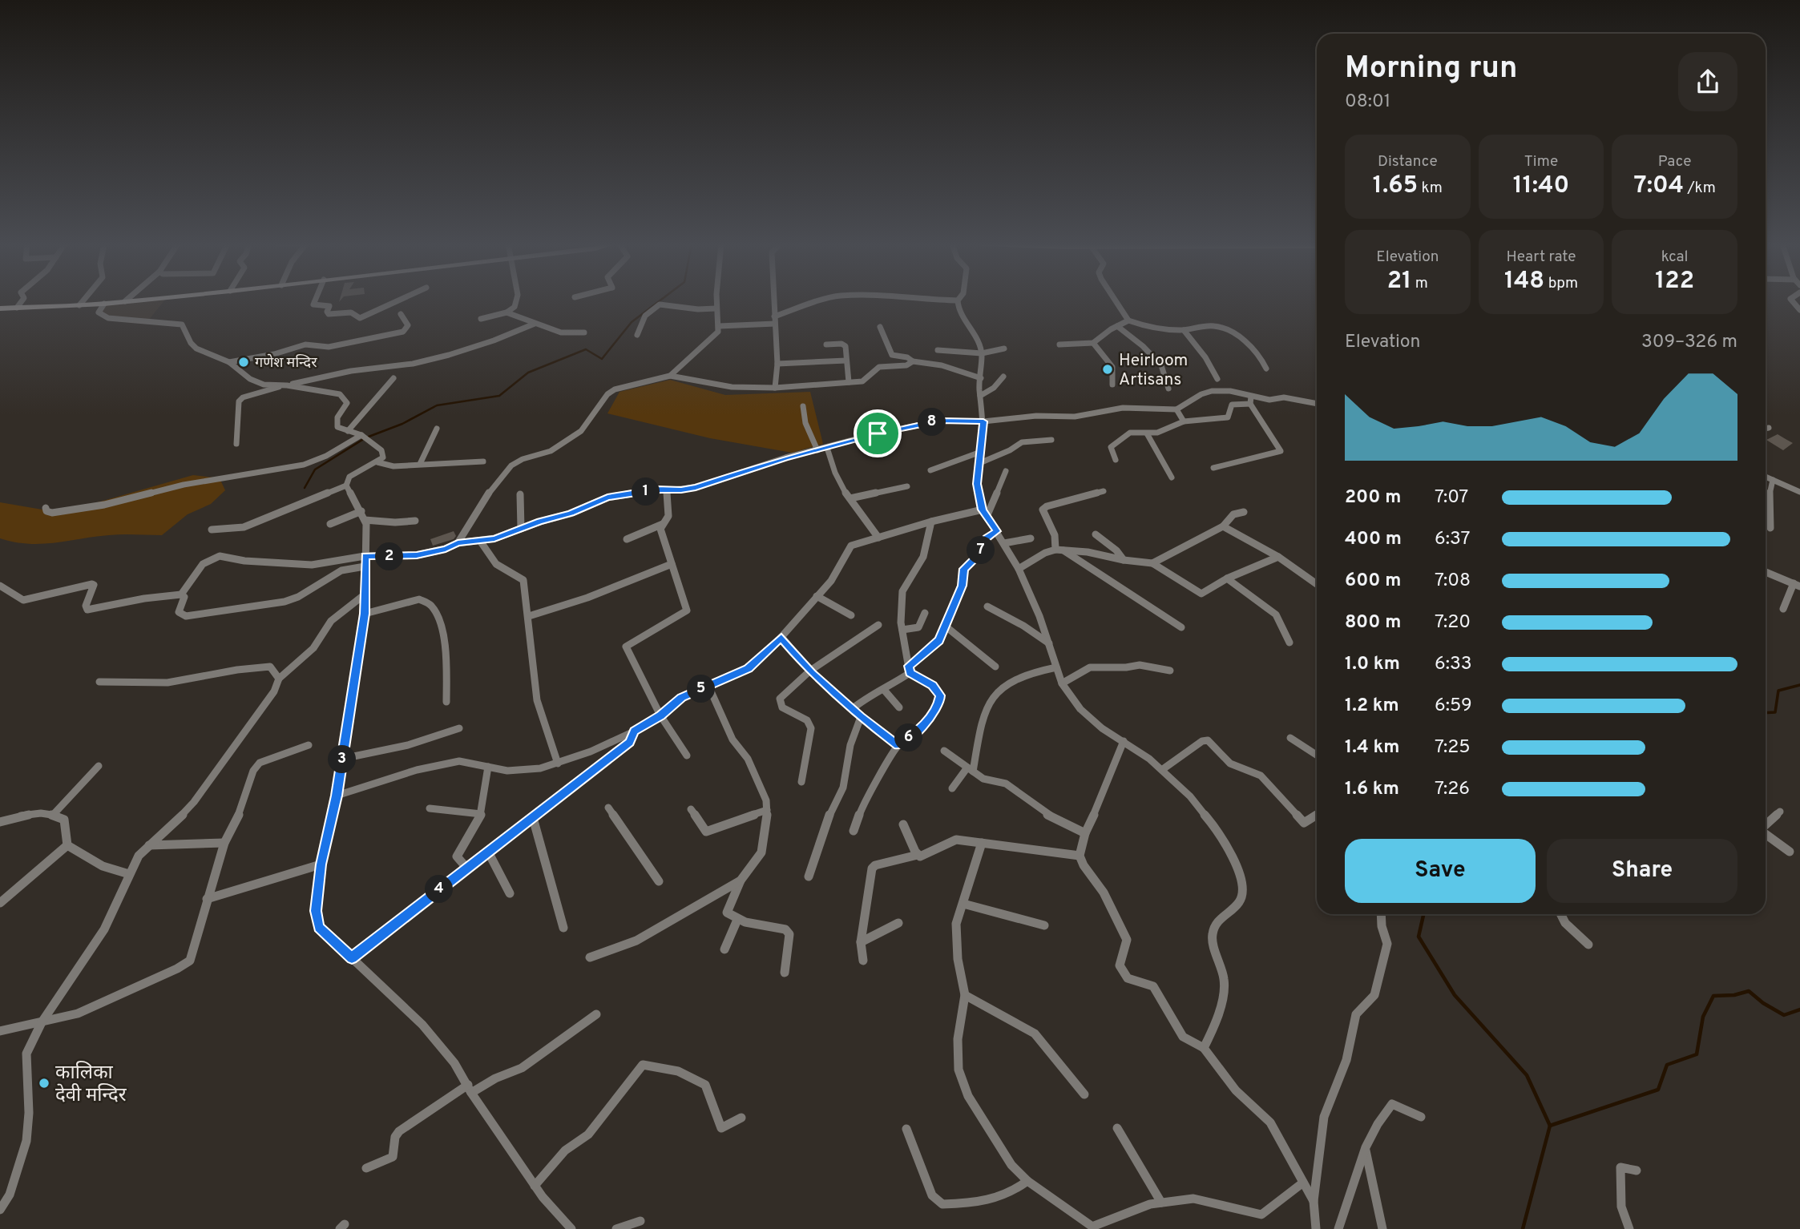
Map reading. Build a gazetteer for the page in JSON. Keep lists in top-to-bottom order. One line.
{"places":["गणेश मन्दिर","Heirloom Artisans","कालिका देवी मन्दिर"],"page":{"heading":["Morning run","08:01"],"stats":[["Distance","1.65 km"],["Time","11:40"],["Pace","7:04 /km"],["Elevation","21 m"],["Heart rate","148 bpm"],["kcal","122"]],"chart":["Elevation","309–326 m"],"pins":["8","1","7","2","5","6","3","4"],"list":[{"name":"200 m","note":"7:07"},{"name":"400 m","note":"6:37"},{"name":"600 m","note":"7:08"},{"name":"800 m","note":"7:20"},{"name":"1.0 km","note":"6:33"},{"name":"1.2 km","note":"6:59"},{"name":"1.4 km","note":"7:25"},{"name":"1.6 km","note":"7:26"}],"buttons":["Save","Share"]}}
